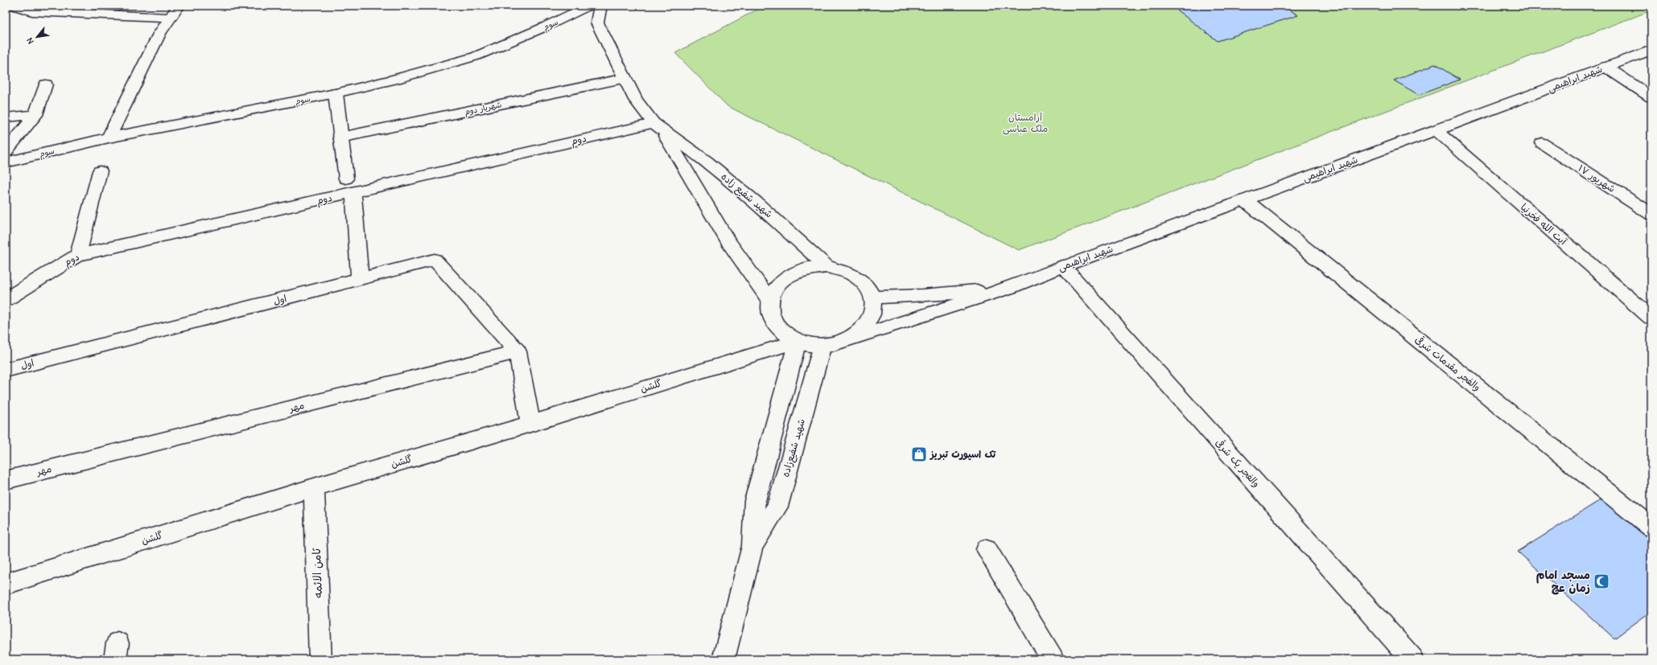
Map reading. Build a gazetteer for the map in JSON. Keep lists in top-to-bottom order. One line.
{"streets":{"street":["سوم","شهید ابراهیمی","شهریار دوم","دوم","۱۷ شهریور","شهید شفیع زاده","آیت الله فخرنیا","اول","والفجر مقدمات شرقی","گلشن","مهر","شهید شفیع‌زاده","والفجر یک شرقی","ثامن الائمه"]},"crossings":[["شهید ابراهیمی","شهید شفیع زاده"],["شهید ابراهیمی","آیت الله فخرنیا"],["شهید ابراهیمی","والفجر مقدمات شرقی"],["شهید ابراهیمی","گلشن"],["شهید ابراهیمی","شهید شفیع‌زاده"],["شهید ابراهیمی","والفجر یک شرقی"],["شهریار دوم","شهید شفیع زاده"],["دوم","شهید شفیع زاده"],["شهید شفیع زاده","گلشن"],["شهید شفیع زاده","شهید شفیع‌زاده"],["اول","مهر"],["گلشن","شهید شفیع‌زاده"],["گلشن","ثامن الائمه"]],"parks":["آرامستان ملک عباسی"],"places":{"shop":["تک اسپورت تبریز"],"mosque":["مسجد امام زمان عج"]},"north":"bottom left"}
